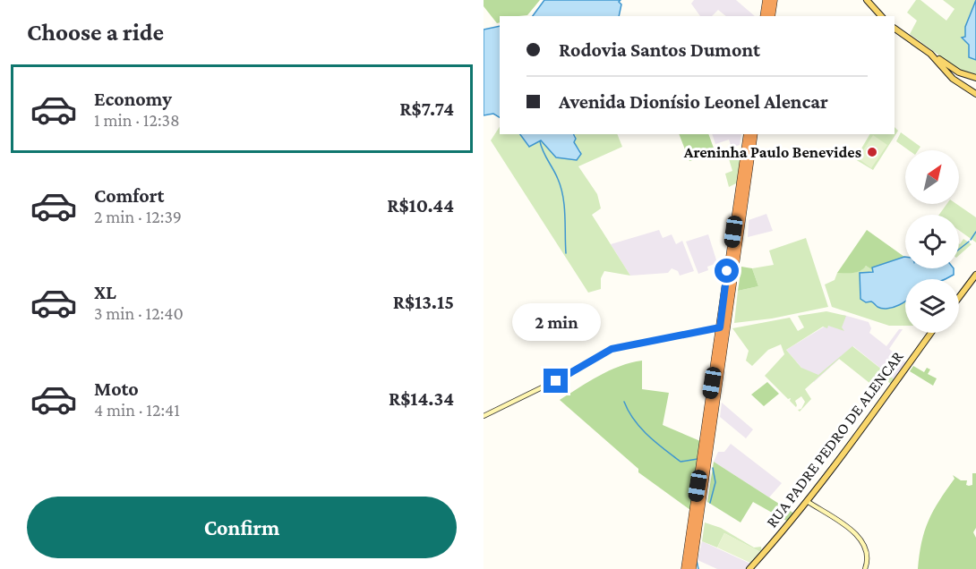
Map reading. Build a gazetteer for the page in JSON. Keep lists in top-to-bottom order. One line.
{"streets":{"main road":["RUA PADRE PEDRO DE ALENCAR"]},"places":["Areninha Paulo Benevides"],"north":"top right","page":{"heading":"Choose a ride","banner":["Rodovia Santos Dumont","Avenida Dionísio Leonel Alencar"],"list":[{"name":"Economy","note":"1 min · 12:38","value":"R$7.74"},{"name":"Comfort","note":"2 min · 12:39","value":"R$10.44"},{"name":"XL","note":"3 min · 12:40","value":"R$13.15"},{"name":"Moto","note":"4 min · 12:41","value":"R$14.34"}],"bubble":"2 min","buttons":"Confirm"}}
